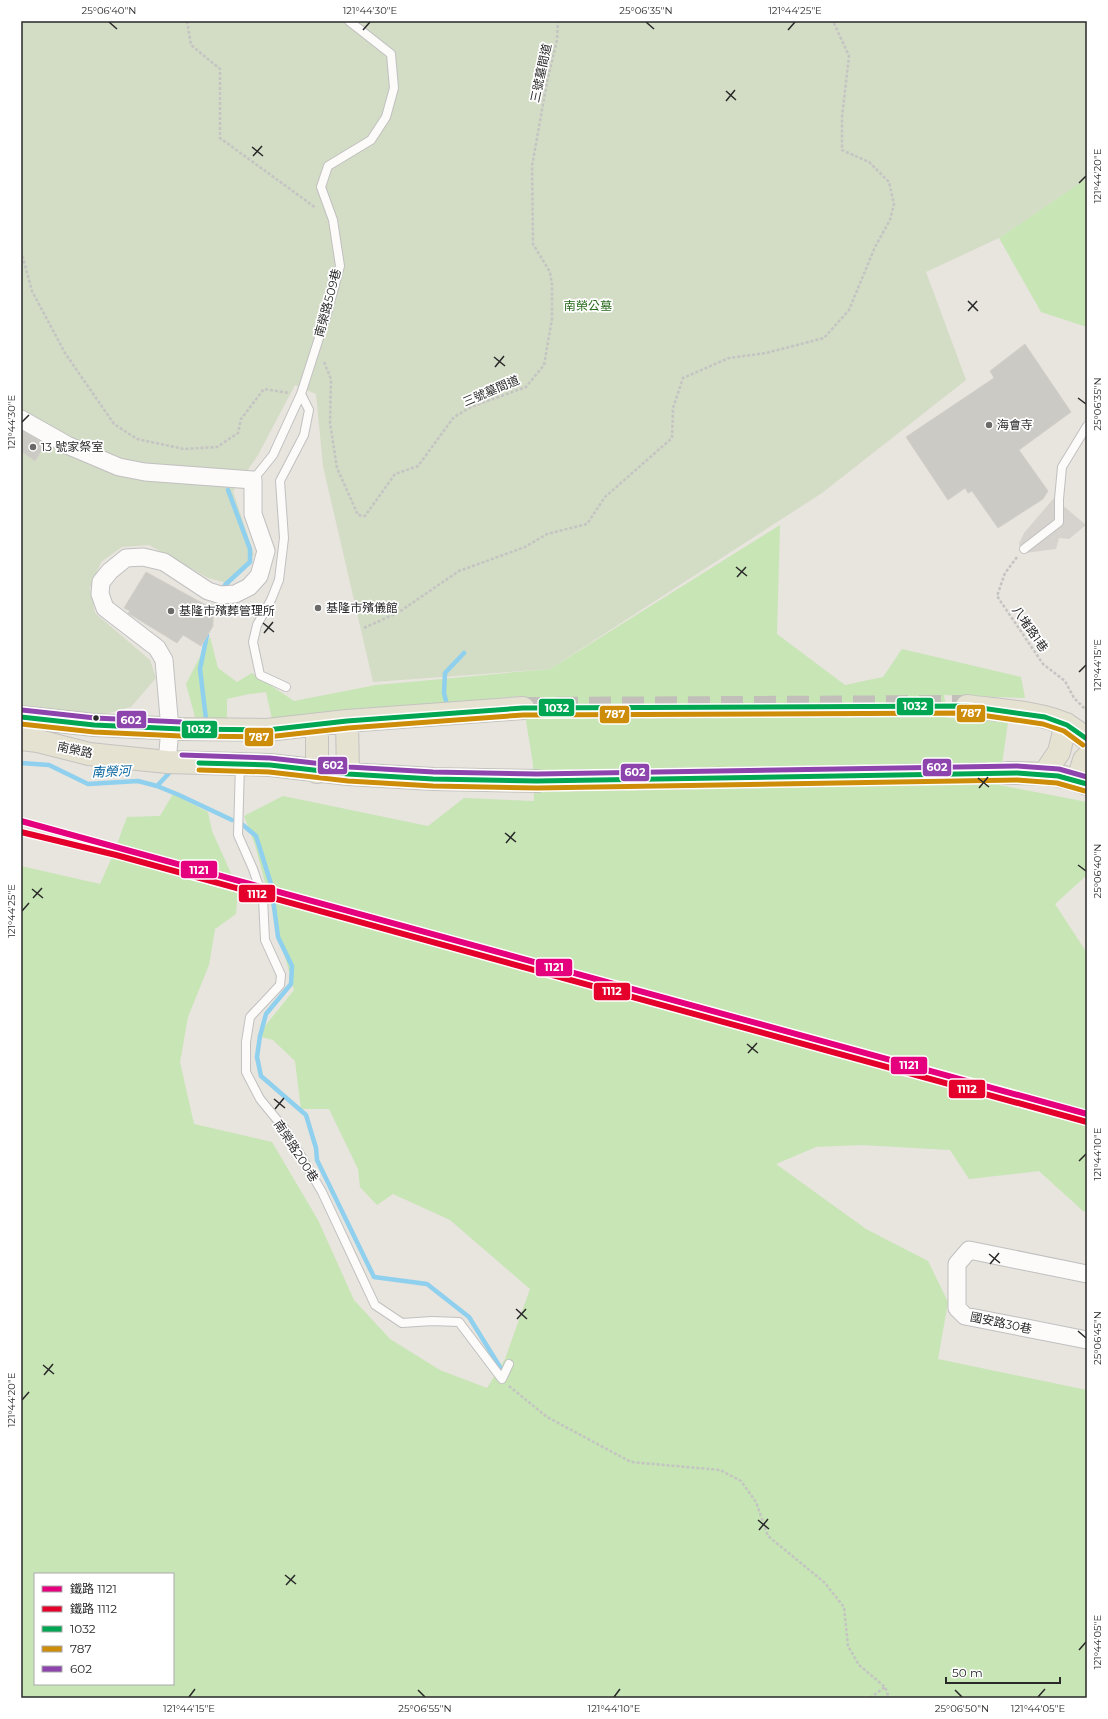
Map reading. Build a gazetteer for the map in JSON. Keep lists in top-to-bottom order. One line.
{"streets":{"main road":["南榮路"],"street":["國安路30巷"],"lane":["南榮路509巷","南榮路200巷"],"path":["三號墓間道","八堵路1巷"]},"crossings":[["三號墓間道","南榮路509巷"],["南榮路","南榮路200巷"]],"water":["南榮河"],"parks":["南榮公墓"],"places":["海會寺","13 號家祭室","基隆市殯儀館","基隆市殯葬管理所"],"lines":["transit line 1032","transit line 602","transit line 787","rail line 1121","rail line 1112"],"legend":["鐵路 1121","鐵路 1112","1032","787","602"],"scale_bar":"50 m","coordinates":["25°06'40\"N","121°44'30\"E","25°06'35\"N","121°44'25\"E","121°44'20\"E","121°44'15\"E","121°44'10\"E","25°06'45\"N","121°44'05\"E","25°06'55\"N","25°06'50\"N"]}
